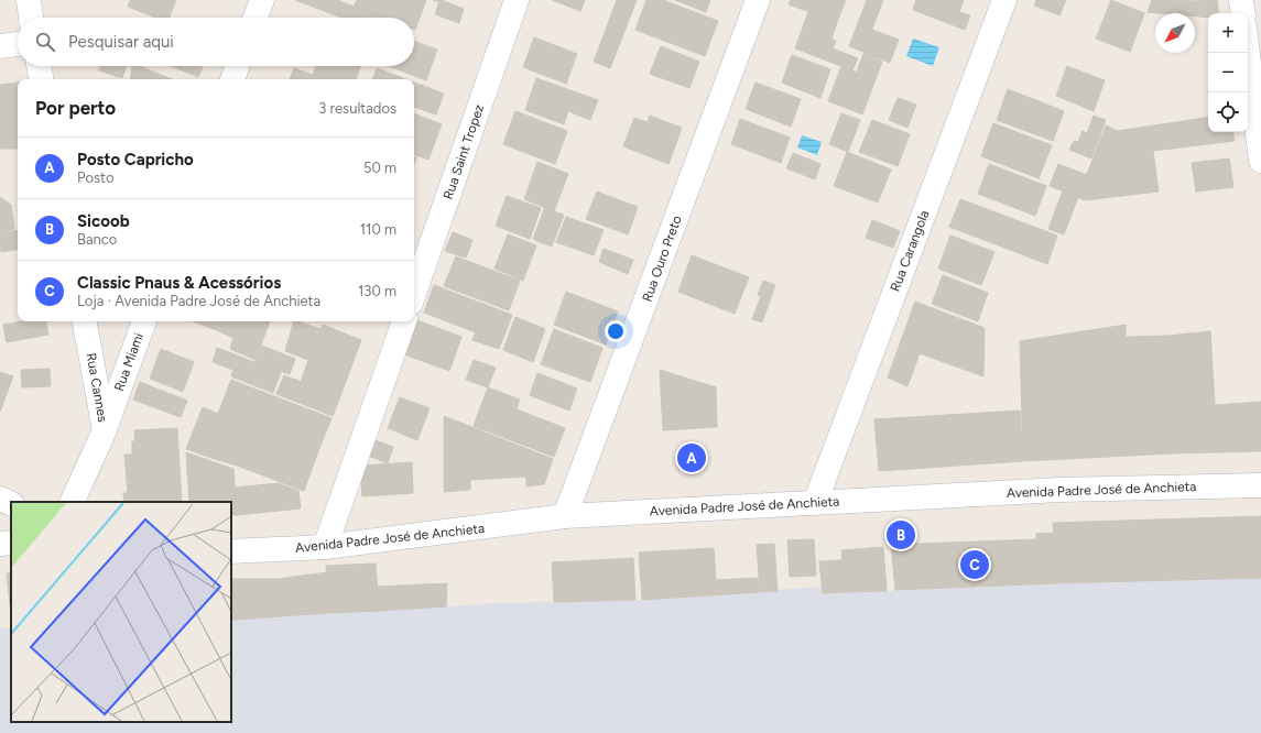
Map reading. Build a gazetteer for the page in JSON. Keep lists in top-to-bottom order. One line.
{"streets":{"street":["Rua Saint Tropez","Rua Carangola","Rua Ouro Preto","Rua Miami","Rua Cannes","Avenida Padre José de Anchieta"]},"crossings":[["Rua Carangola","Avenida Padre José de Anchieta"],["Rua Ouro Preto","Avenida Padre José de Anchieta"],["Rua Miami","Rua Cannes"]],"north":"bottom left","page":{"map_buttons":["+","−"],"search":"Pesquisar aqui","heading":["Por perto","3 resultados"],"list":[{"mark":"A","name":"Posto Capricho","note":"Posto","value":"50 m"},{"mark":"B","name":"Sicoob","note":"Banco","value":"110 m"},{"mark":"C","name":"Classic Pnaus & Acessórios","note":"Loja · Avenida Padre José de Anchieta","value":"130 m"}],"pins":["A","B","C"]}}
